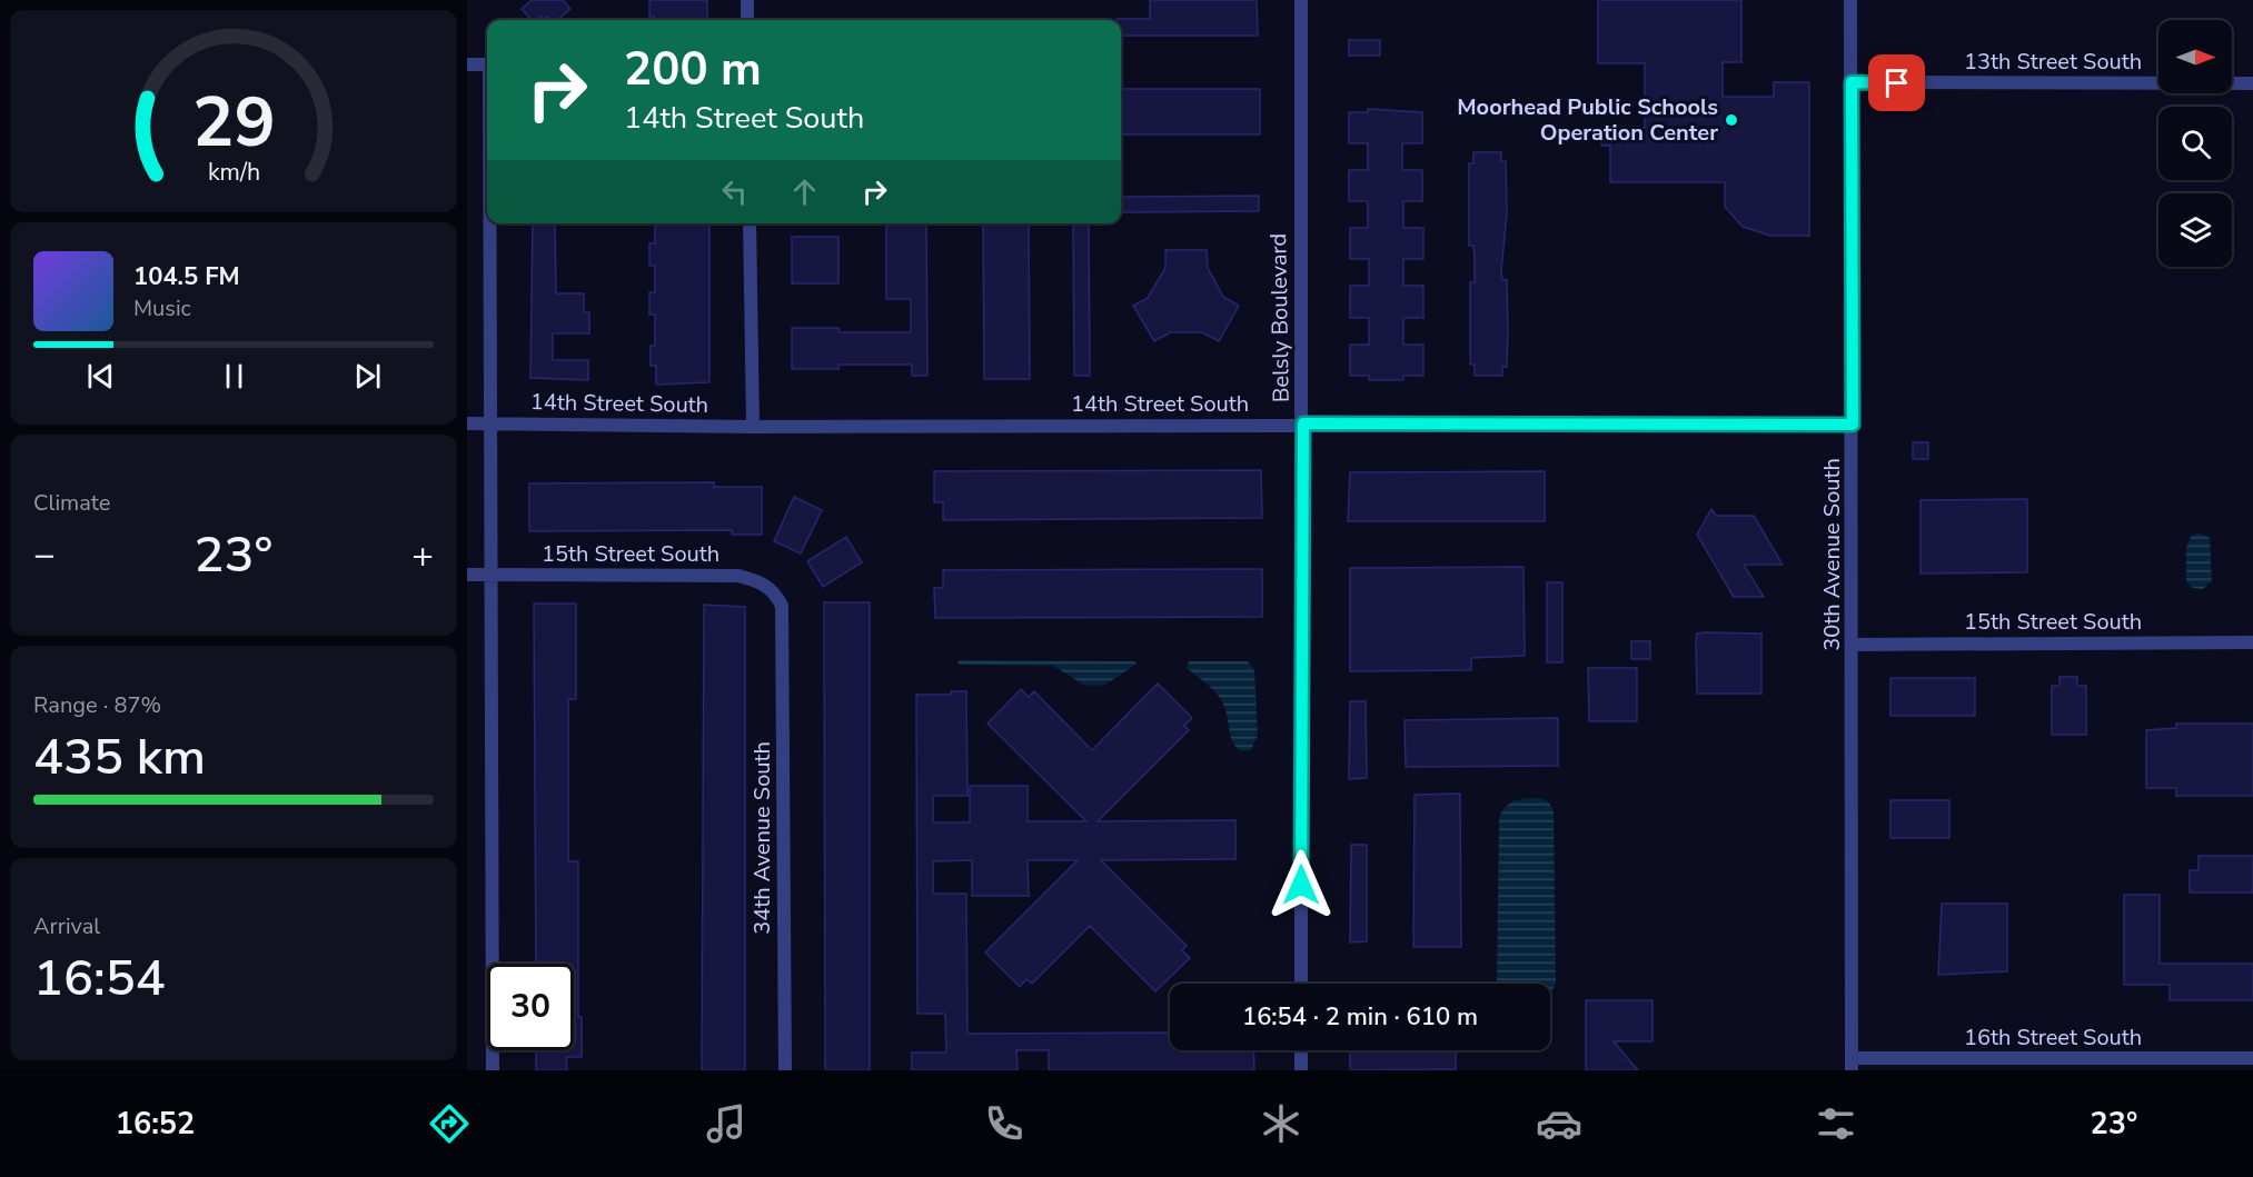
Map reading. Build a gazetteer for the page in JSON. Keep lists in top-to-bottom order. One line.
{"streets":{"street":["13th Street South","Belsly Boulevard","14th Street South","15th Street South","30th Avenue South","34th Avenue South","16th Street South"]},"crossings":[["13th Street South","30th Avenue South"],["Belsly Boulevard","14th Street South"],["14th Street South","30th Avenue South"],["15th Street South","30th Avenue South"],["15th Street South","34th Avenue South"],["30th Avenue South","16th Street South"]],"places":["Moorhead Public Schools Operation Center"],"north":"right","page":{"turn":["200 m","14th Street South"],"song":["104.5 FM","Music"],"tile":["Climate",["Range · 87%","435 km"],["Arrival","16:54"]],"heat":["−","23°","+"],"limit":"30","trip":"16:54 · 2 min · 610 m","tabs":["16:52","23°"],"gauge":["29","km/h"]}}
